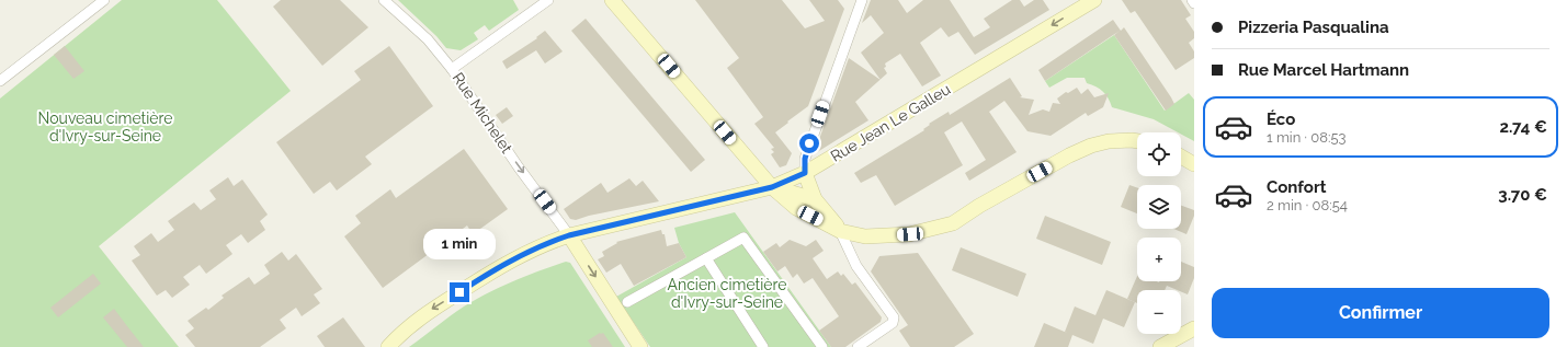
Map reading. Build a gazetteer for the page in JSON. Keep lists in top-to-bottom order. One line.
{"streets":{"main road":["Rue Jean Le Galleu"],"street":["Rue Michelet"]},"crossings":[["Rue Michelet","Rue Jean Le Galleu"]],"one_way":["Rue Michelet"],"parks":["Nouveau cimetière d'Ivry-sur-Seine","Ancien cimetière d'Ivry-sur-Seine"],"page":{"banner":["Pizzeria Pasqualina","Rue Marcel Hartmann"],"list":[{"name":"Éco","note":"1 min · 08:53","value":"2.74 €"},{"name":"Confort","note":"2 min · 08:54","value":"3.70 €"}],"map_buttons":["+","−"],"bubble":"1 min","buttons":"Confirmer"}}
